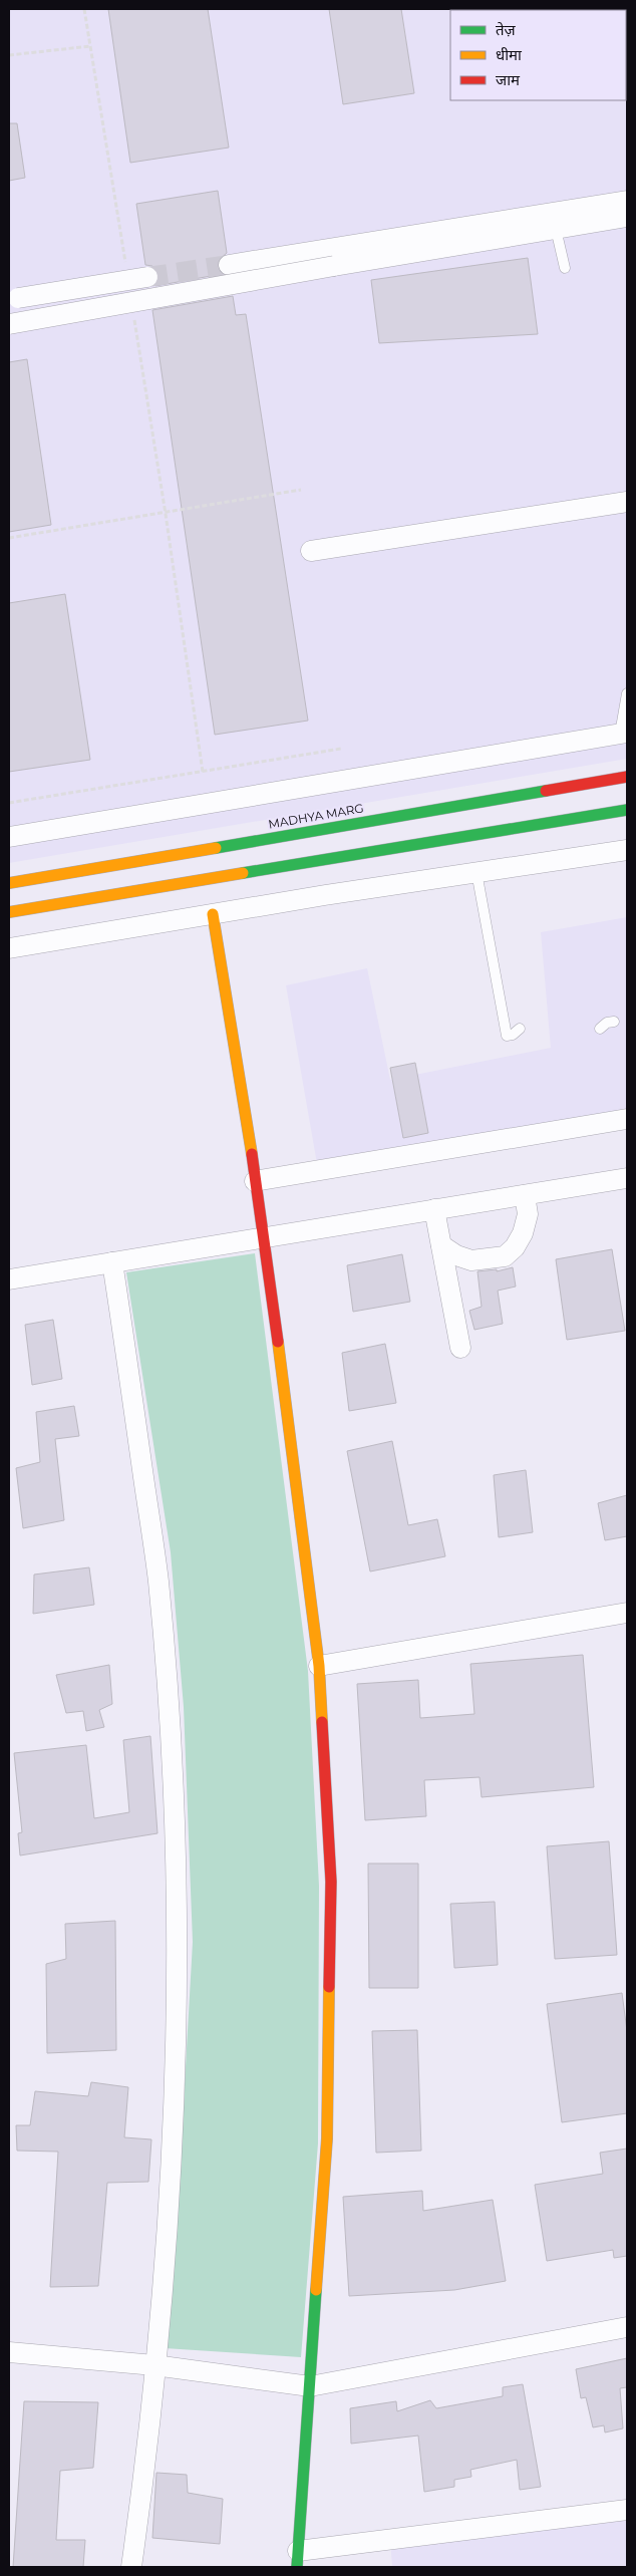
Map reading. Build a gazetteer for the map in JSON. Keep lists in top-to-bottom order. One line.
{"streets":{"street":["MADHYA MARG"]},"legend":["तेज़","धीमा","जाम"]}
